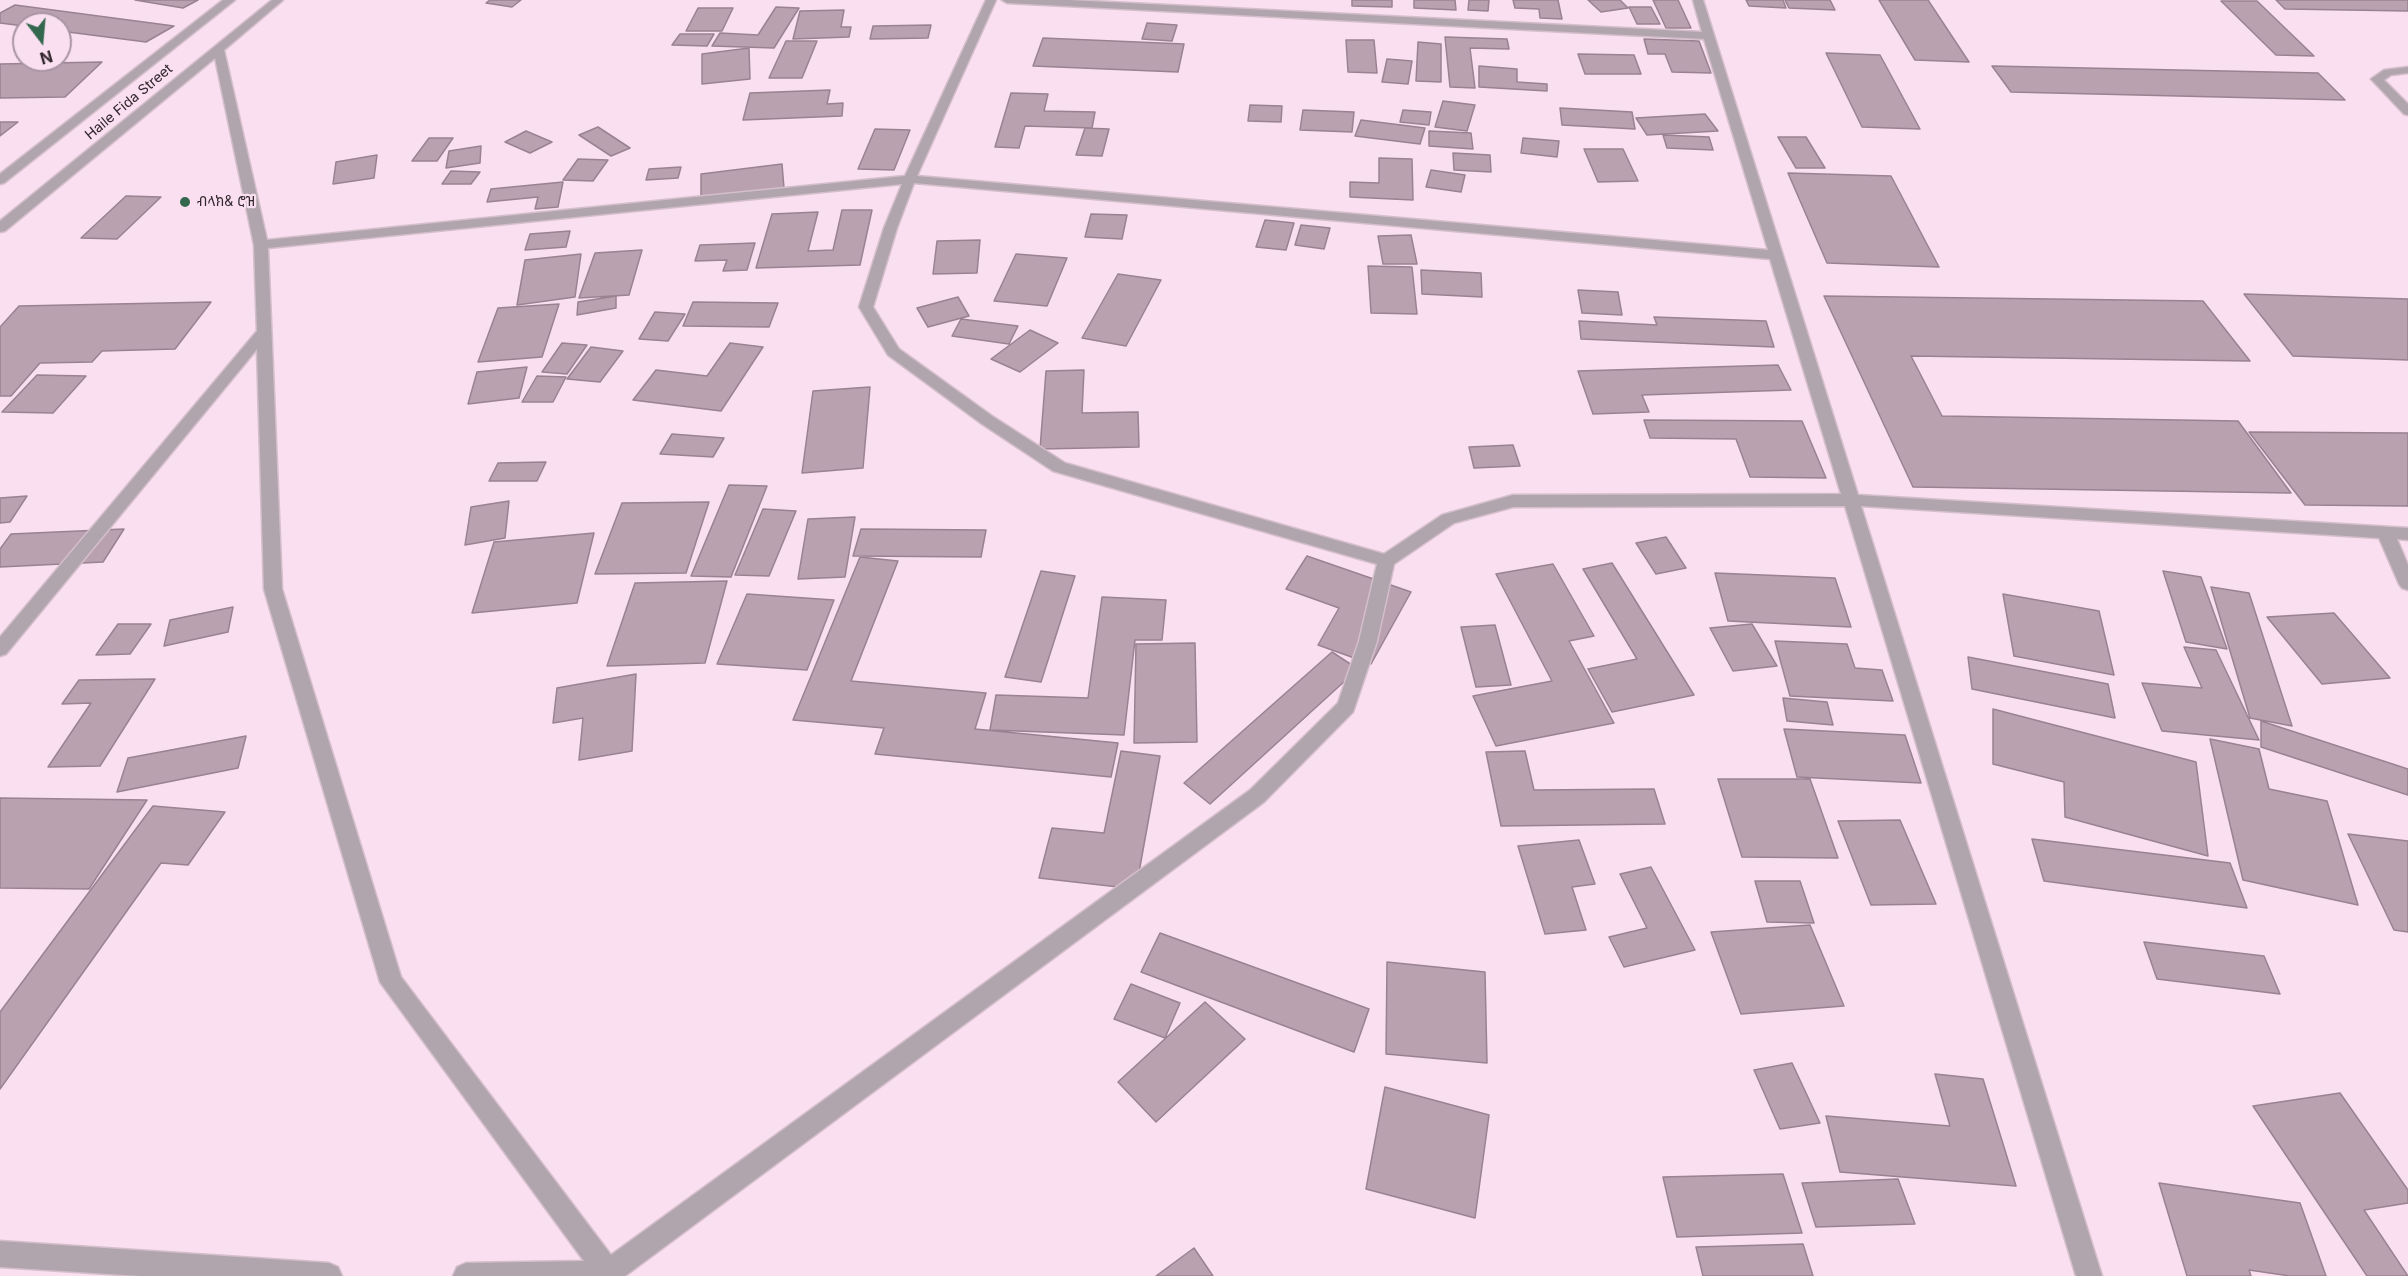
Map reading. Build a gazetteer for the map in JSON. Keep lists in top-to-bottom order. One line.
{"streets":{"street":["Haile Fida Street"]},"places":["ብላክ& ሮዝ"],"north":"bottom"}
